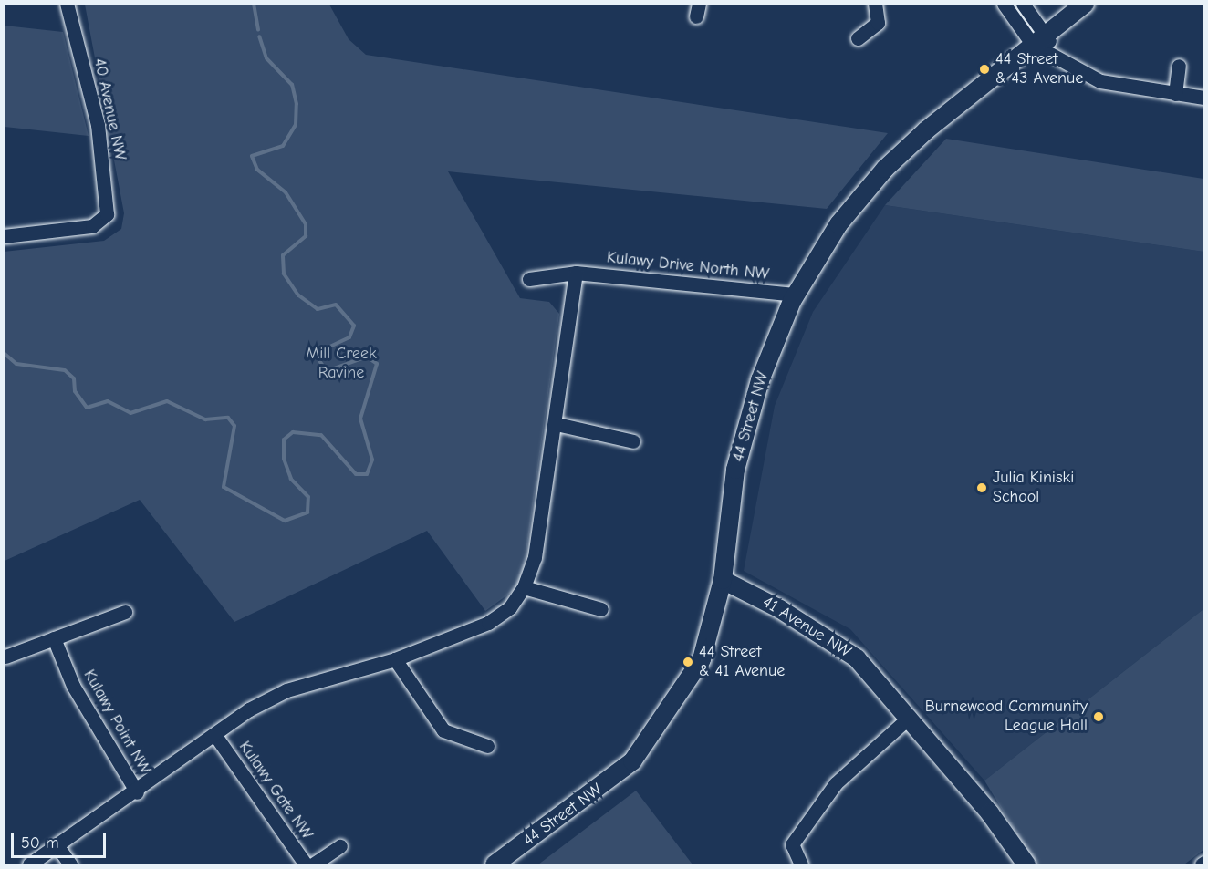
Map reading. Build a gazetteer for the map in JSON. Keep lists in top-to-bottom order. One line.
{"streets":{"street":["40 Avenue NW","Kulawy Drive North NW","44 Street NW","41 Avenue NW","Kulawy Point NW","Kulawy Gate NW"]},"crossings":[["Kulawy Drive North NW","44 Street NW"],["44 Street NW","41 Avenue NW"]],"parks":["Mill Creek Ravine"],"places":["44 Street & 43 Avenue","Julia Kiniski School","44 Street & 41 Avenue","Burnewood Community League Hall"],"scale_bar":"50 m"}
